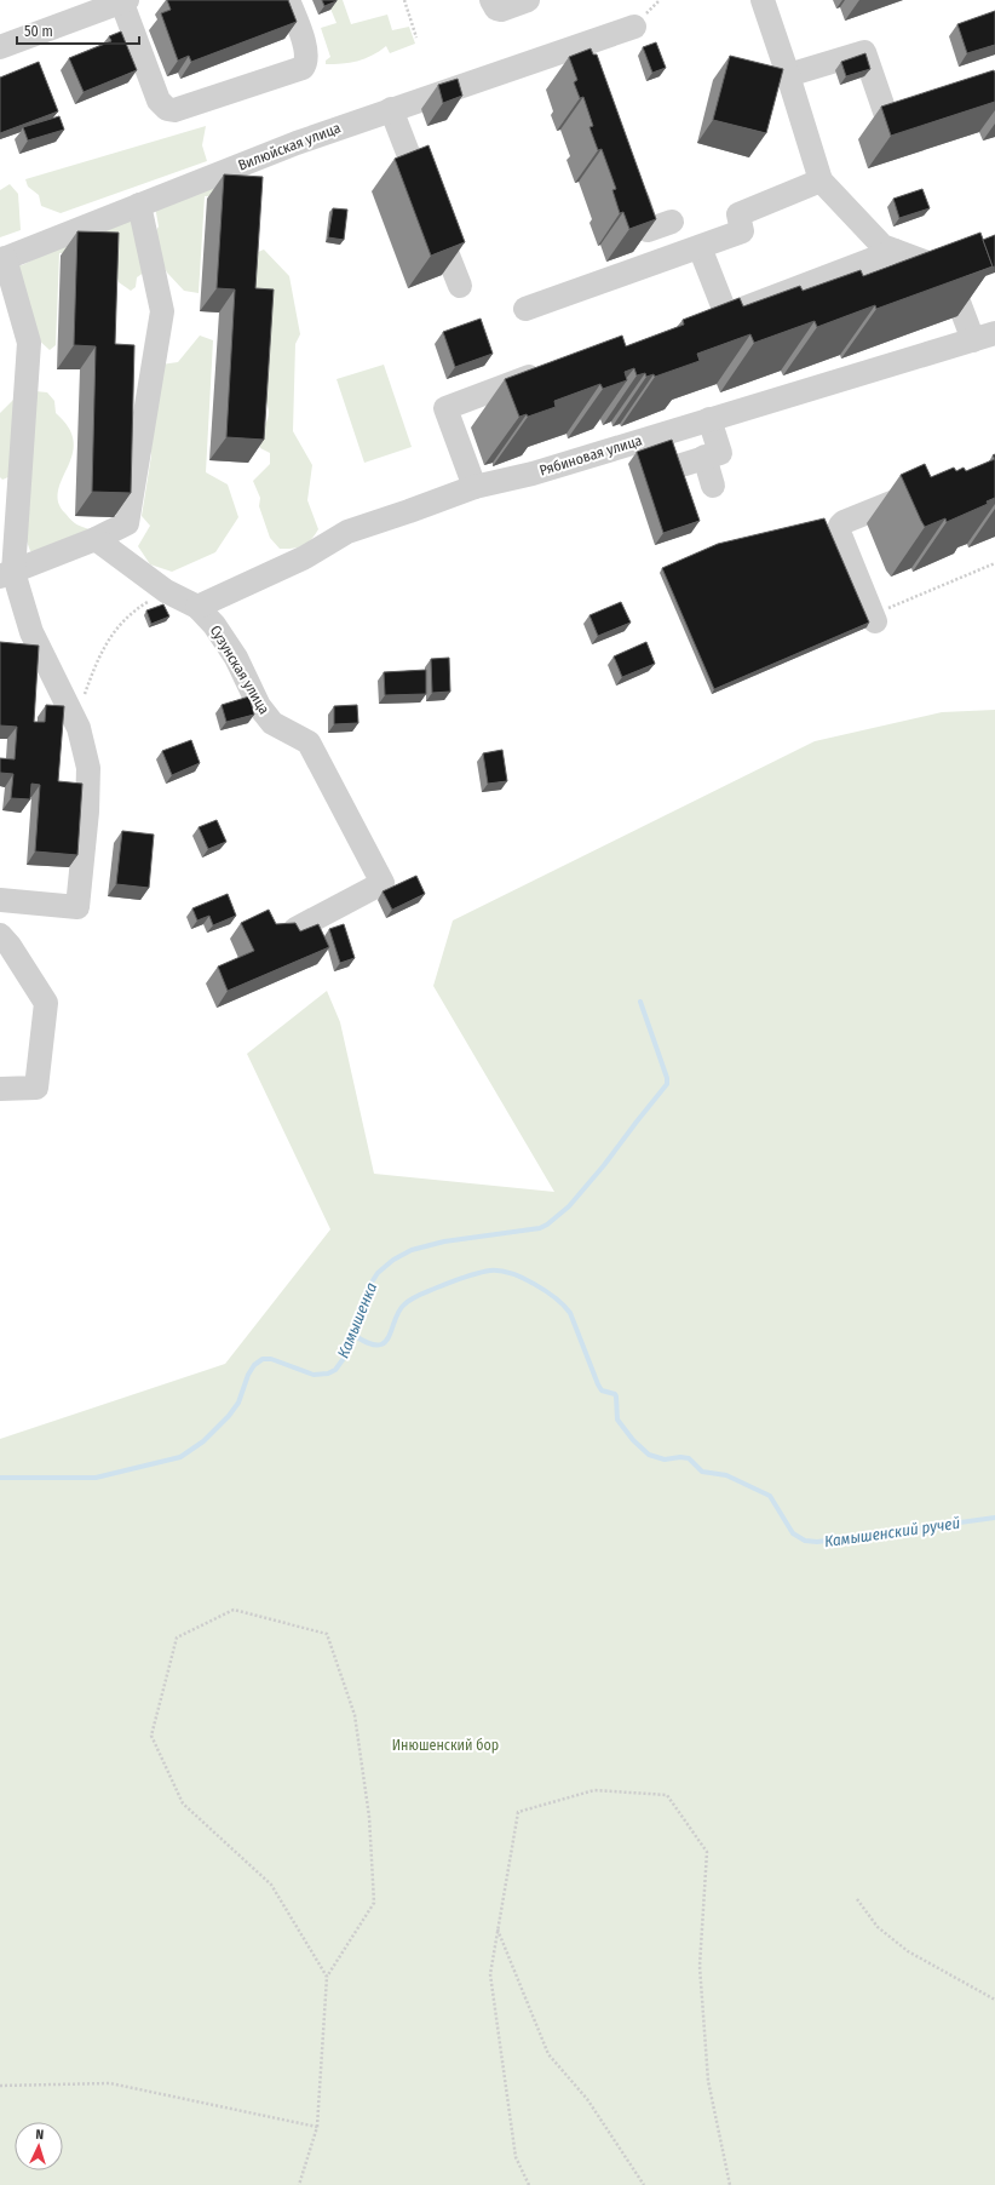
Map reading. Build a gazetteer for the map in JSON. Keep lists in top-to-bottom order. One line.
{"streets":{"street":["Вилюйская улица","Рябиновая улица","Сузунская улица"]},"crossings":[["Рябиновая улица","Сузунская улица"]],"water":["Камышенка","Камышенский ручей"],"parks":["Инюшенский бор"],"scale_bar":"50 m","north":"top"}
